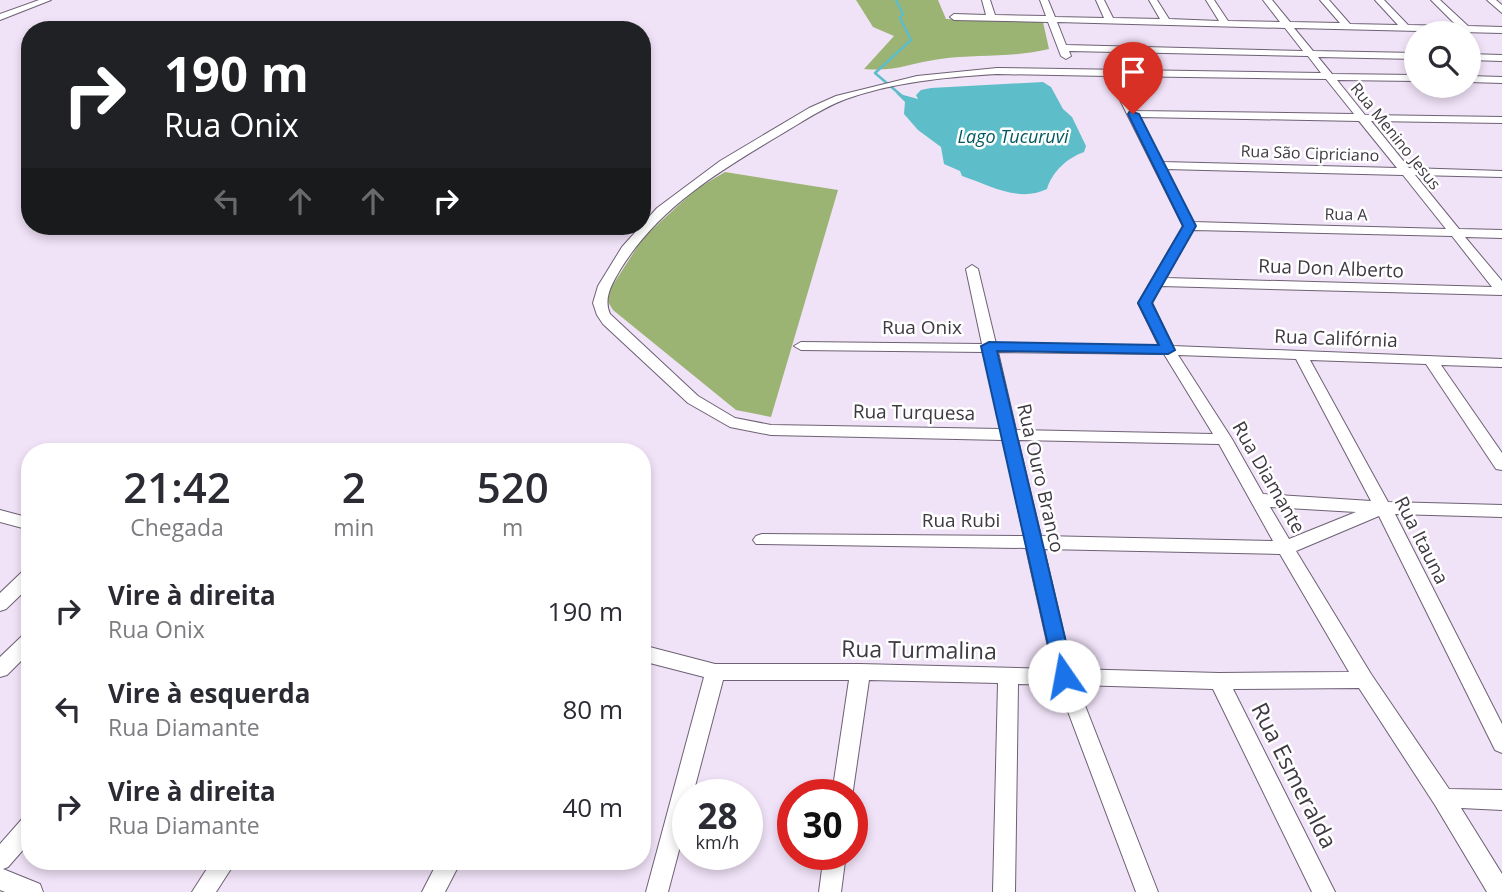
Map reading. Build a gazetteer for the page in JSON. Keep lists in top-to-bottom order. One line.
{"streets":{"street":["Rua Menino Jesus","Rua São Cipriciano","Rua A","Rua Don Alberto","Rua Onix","Rua Califórnia","Rua Turquesa","Rua Diamante","Rua Ouro Branco","Rua Rubi","Rua Itauna","Rua Turmalina","Rua Esmeralda"]},"crossings":[["Rua Menino Jesus","Rua São Cipriciano"],["Rua Menino Jesus","Rua A"],["Rua Menino Jesus","Rua Don Alberto"],["Rua Menino Jesus","Rua Turquesa"],["Rua A","Rua Diamante"],["Rua Don Alberto","Rua Diamante"],["Rua Onix","Rua Califórnia"],["Rua Onix","Rua Diamante"],["Rua Onix","Rua Ouro Branco"],["Rua Califórnia","Rua Diamante"],["Rua Califórnia","Rua Itauna"],["Rua Turquesa","Rua Diamante"],["Rua Turquesa","Rua Ouro Branco"],["Rua Diamante","Rua Rubi"],["Rua Diamante","Rua Turmalina"],["Rua Ouro Branco","Rua Rubi"],["Rua Ouro Branco","Rua Turmalina"],["Rua Turmalina","Rua Esmeralda"]],"water":["Lago Tucuruvi"],"page":{"turn":["190 m","Rua Onix"],"eta":["21:42","Chegada","2","min","520","m"],"list":[{"name":"Vire à direita","note":"Rua Onix","value":"190 m"},{"name":"Vire à esquerda","note":"Rua Diamante","value":"80 m"},{"name":"Vire à direita","note":"Rua Diamante","value":"40 m"}],"speed":"28 km/h","limit":"30"}}
